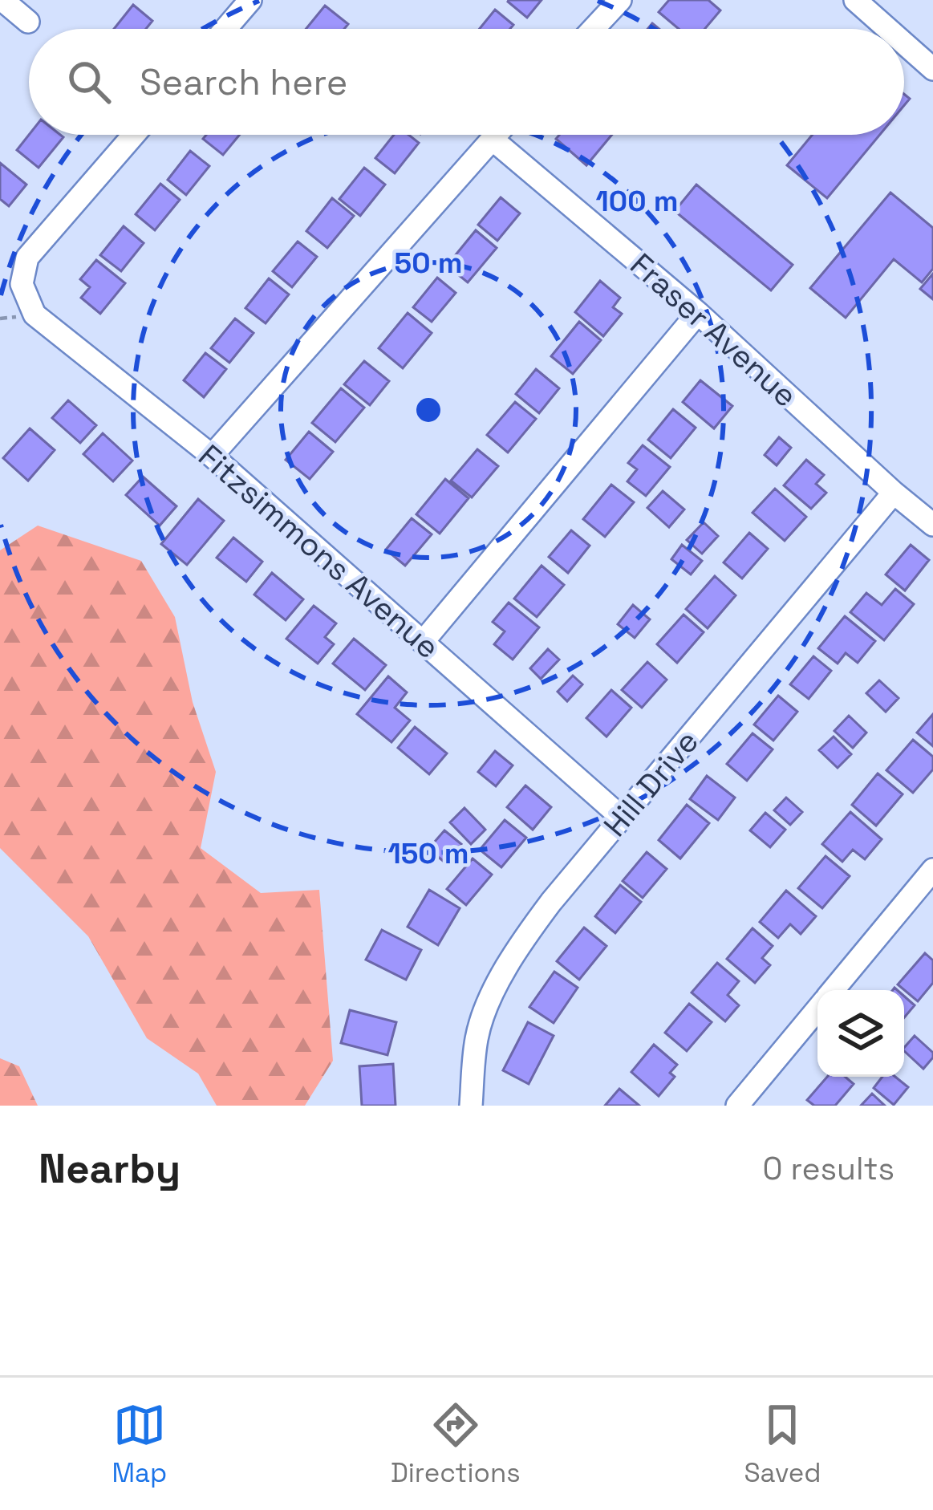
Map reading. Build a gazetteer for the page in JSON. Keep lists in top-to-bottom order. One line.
{"streets":{"street":["Fraser Avenue","Fitzsimmons Avenue","Hill Drive"]},"crossings":[["Fraser Avenue","Hill Drive"],["Fitzsimmons Avenue","Hill Drive"]],"page":{"search":"Search here","heading":["Nearby","0 results"],"nav":["Map","Directions","Saved"]},"rings":["100 m","50 m","150 m"]}
